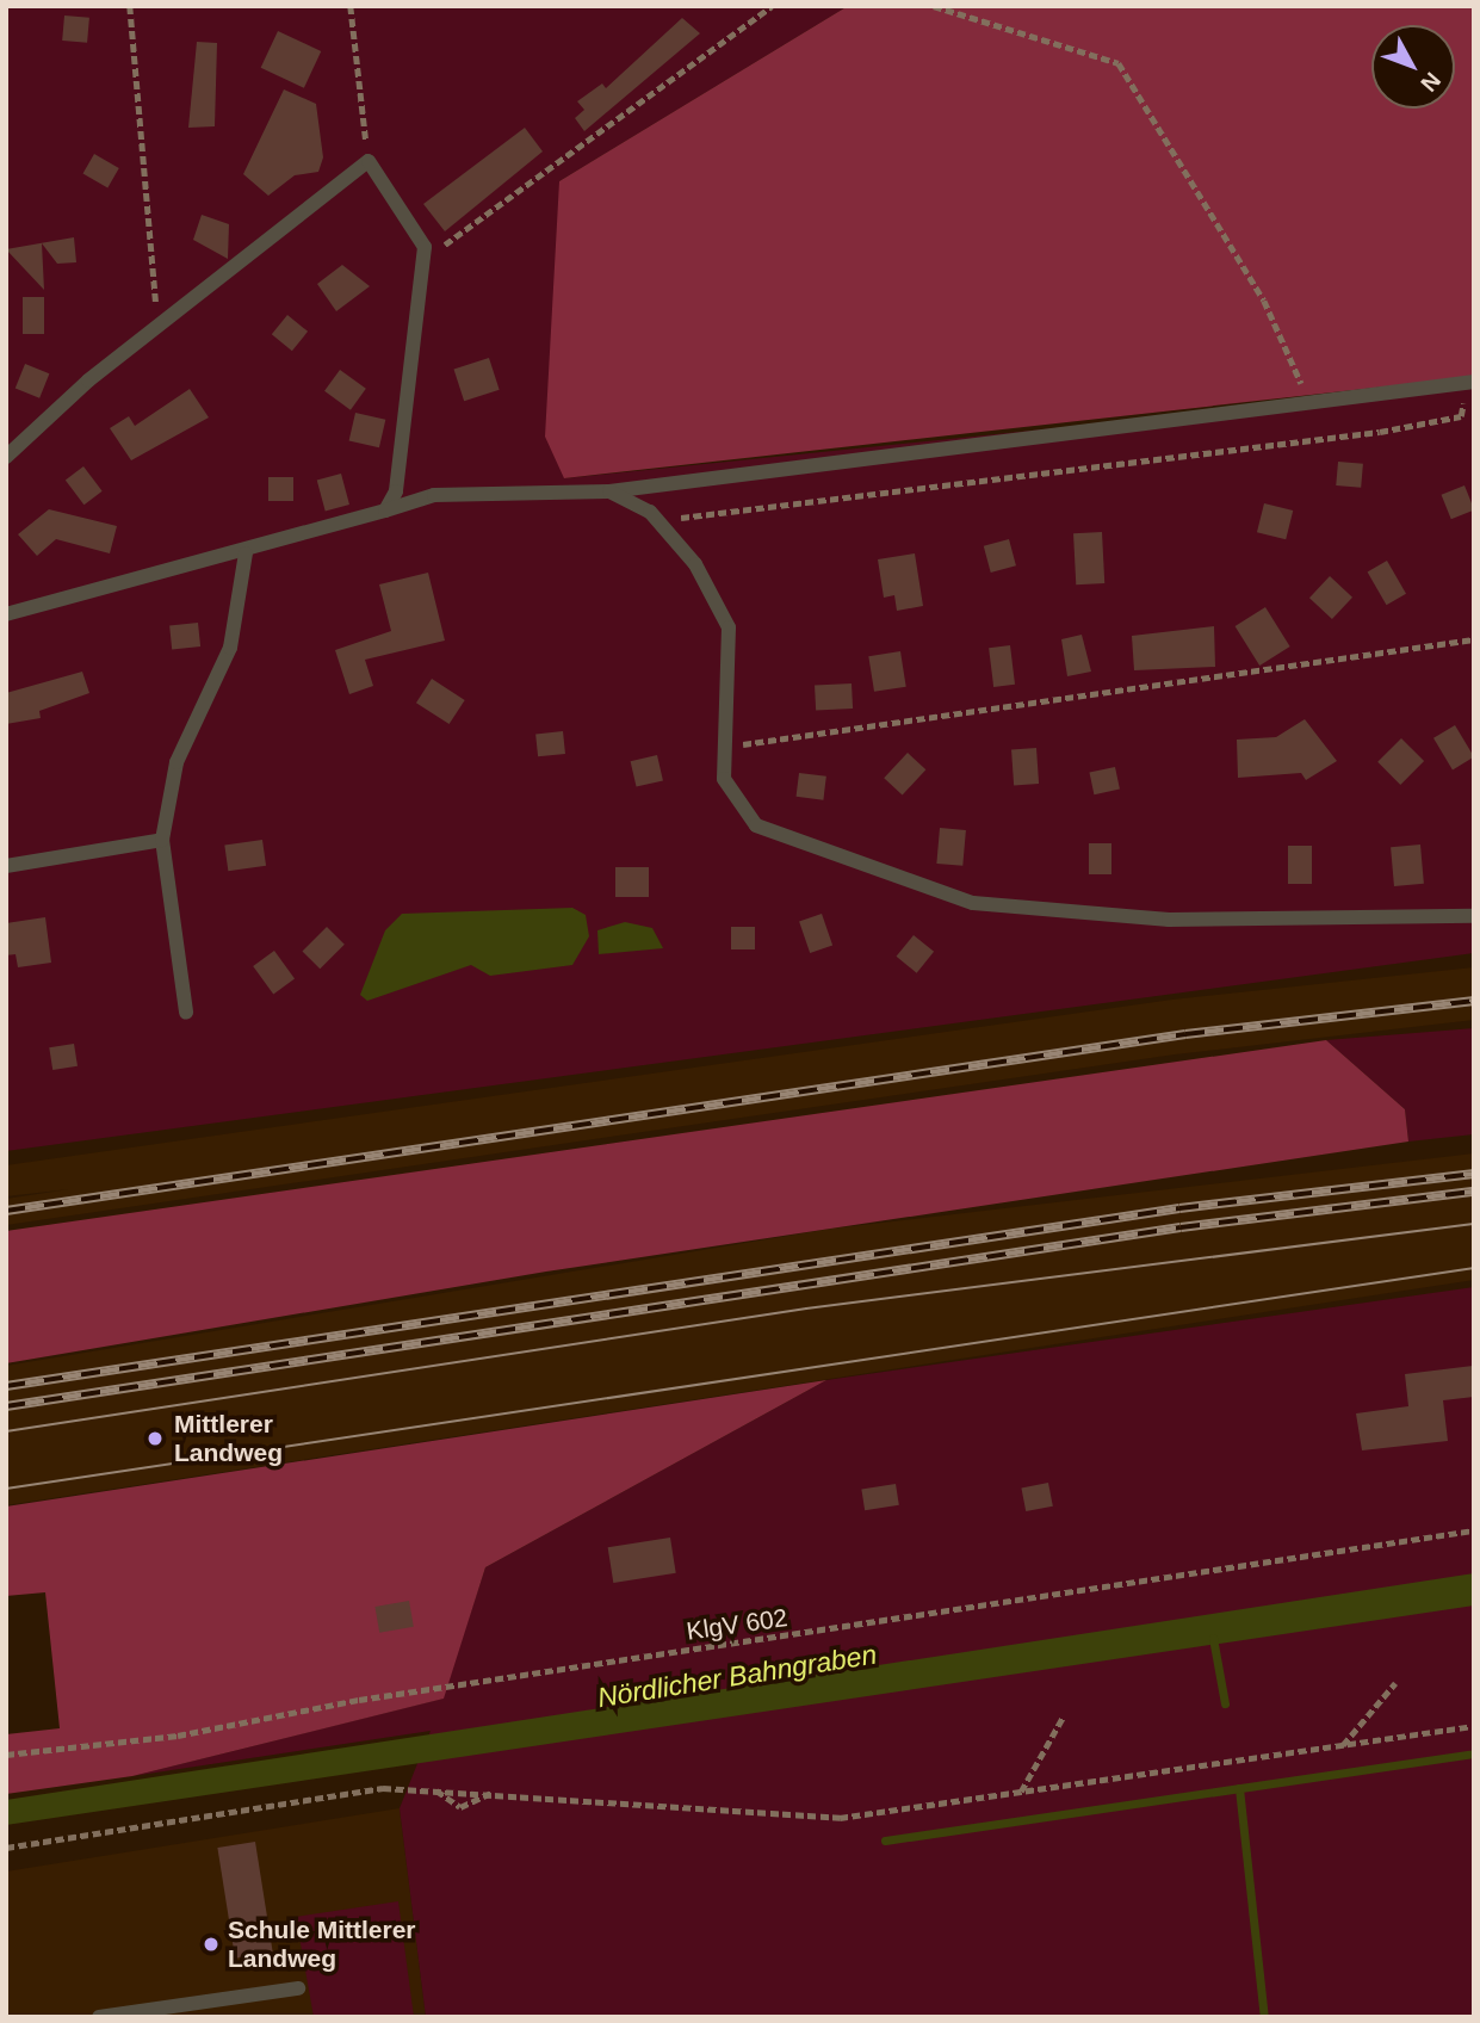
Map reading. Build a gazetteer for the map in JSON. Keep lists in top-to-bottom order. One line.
{"streets":{"path":["KlgV 602"]},"water":["Nördlicher Bahngraben"],"places":["Mittlerer Landweg","Schule Mittlerer Landweg"],"north":"bottom right"}
